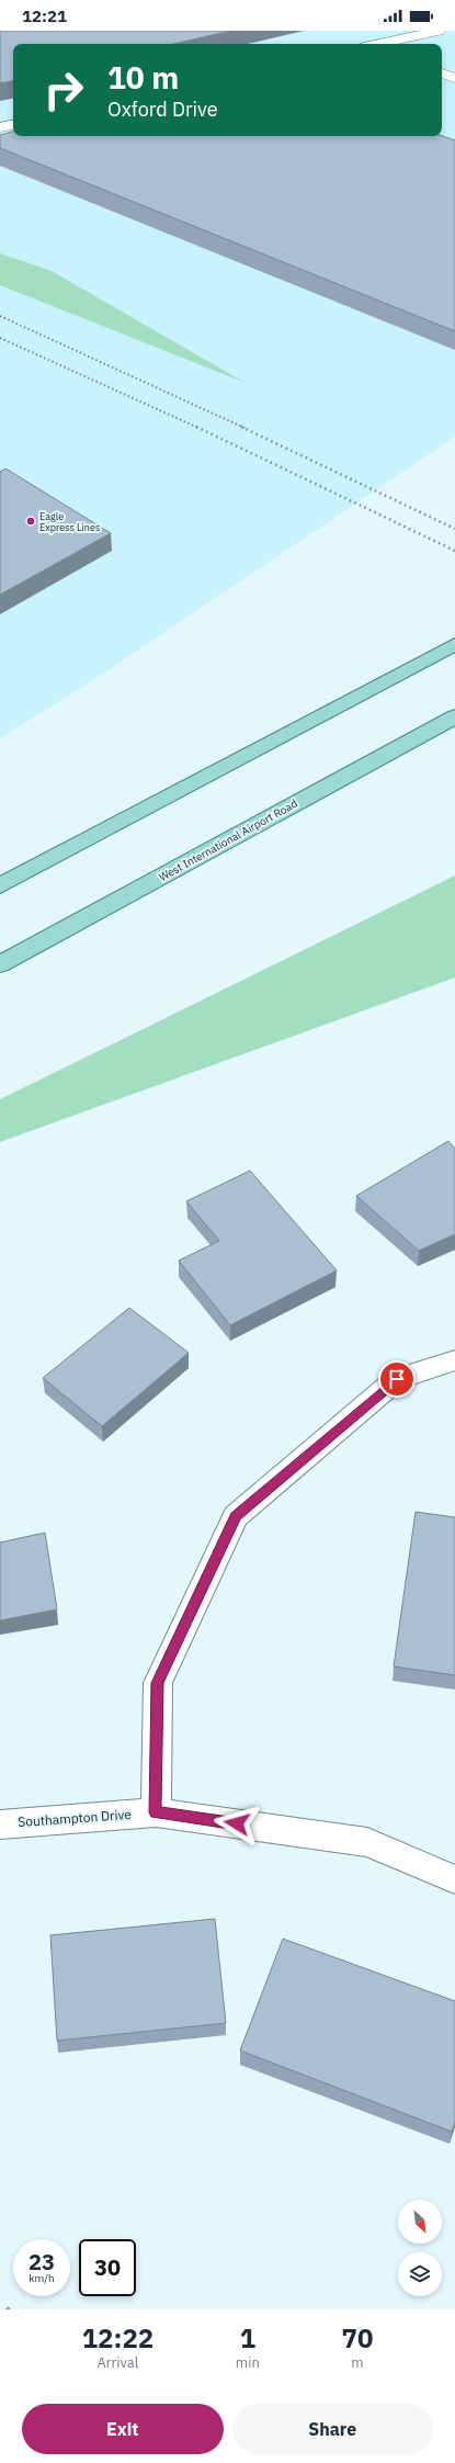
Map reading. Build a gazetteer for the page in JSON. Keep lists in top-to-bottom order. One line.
{"streets":{"main road":["West International Airport Road"],"street":["Southampton Drive"]},"places":["Eagle Express Lines"],"north":"bottom right","page":{"status":"12:21","turn":["10 m","Oxford Drive"],"speed":"23 km/h","limit":"30","eta":["12:22","Arrival","1","min","70","m"],"buttons":["Exit","Share"]}}
